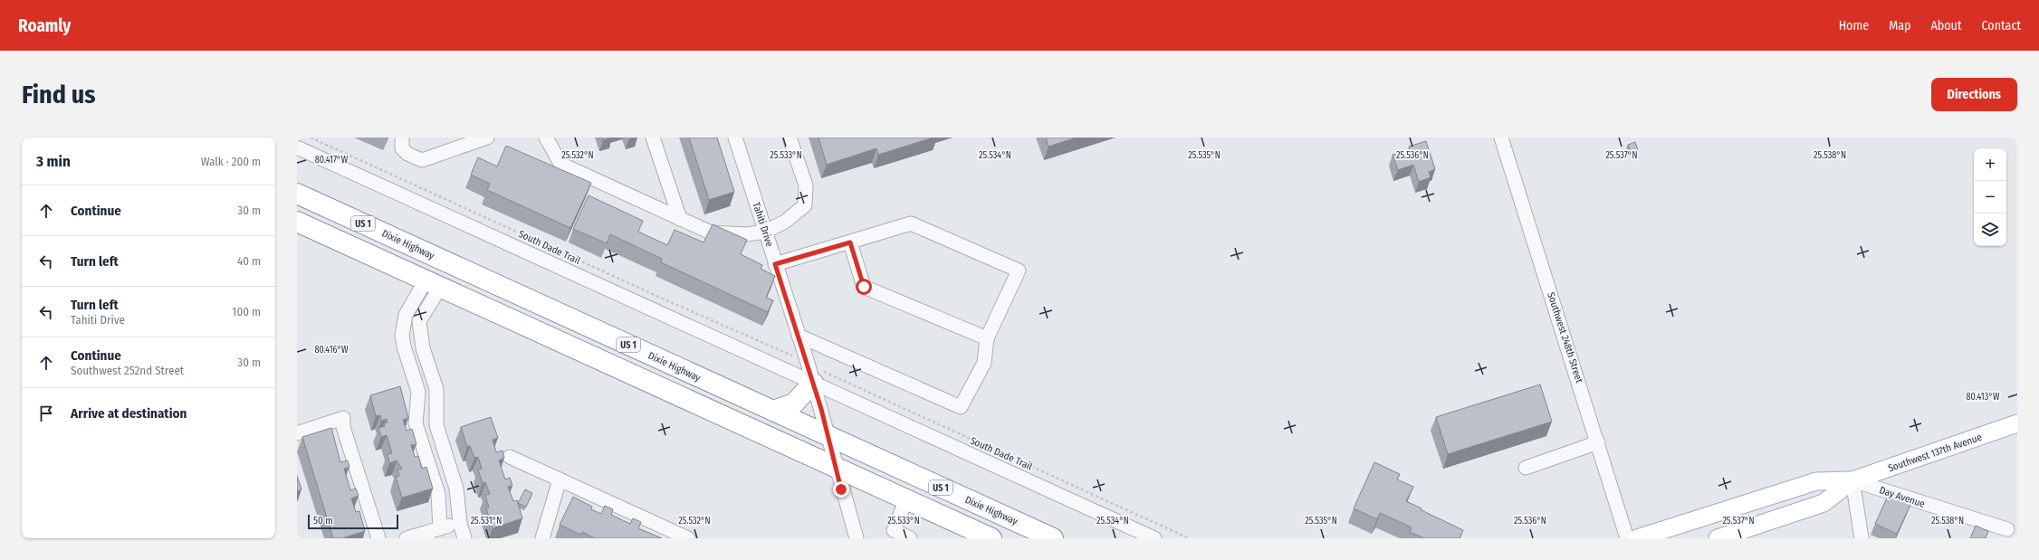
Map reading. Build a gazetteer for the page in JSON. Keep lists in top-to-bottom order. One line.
{"streets":{"highway":["US 1","Dixie Highway"],"main road":["Southwest 137th Avenue"],"street":["Tahiti Drive","Southwest 248th Street","Day Avenue"],"path":["South Dade Trail"]},"crossings":[["US 1","Tahiti Drive"],["Tahiti Drive","Dixie Highway"],["Tahiti Drive","South Dade Trail"],["Southwest 137th Avenue","Day Avenue"]],"scale_bar":"50 m","page":{"header":"Roamly","nav":["Home","Map","About","Contact"],"buttons":"Directions","title":"Find us","heading":["3 min","Walk · 200 m"],"map_buttons":["+","−"],"list":[["Continue","30 m"],["Turn left","40 m"],["Turn left","Tahiti Drive","100 m"],["Continue","Southwest 252nd Street","30 m"],"Arrive at destination"],"scale":"50 m"},"coordinates":["25.532°N","25.533°N","25.534°N","25.535°N","25.536°N","25.537°N","25.538°N","80.417°W","80.416°W","80.413°W","25.531°N"]}
